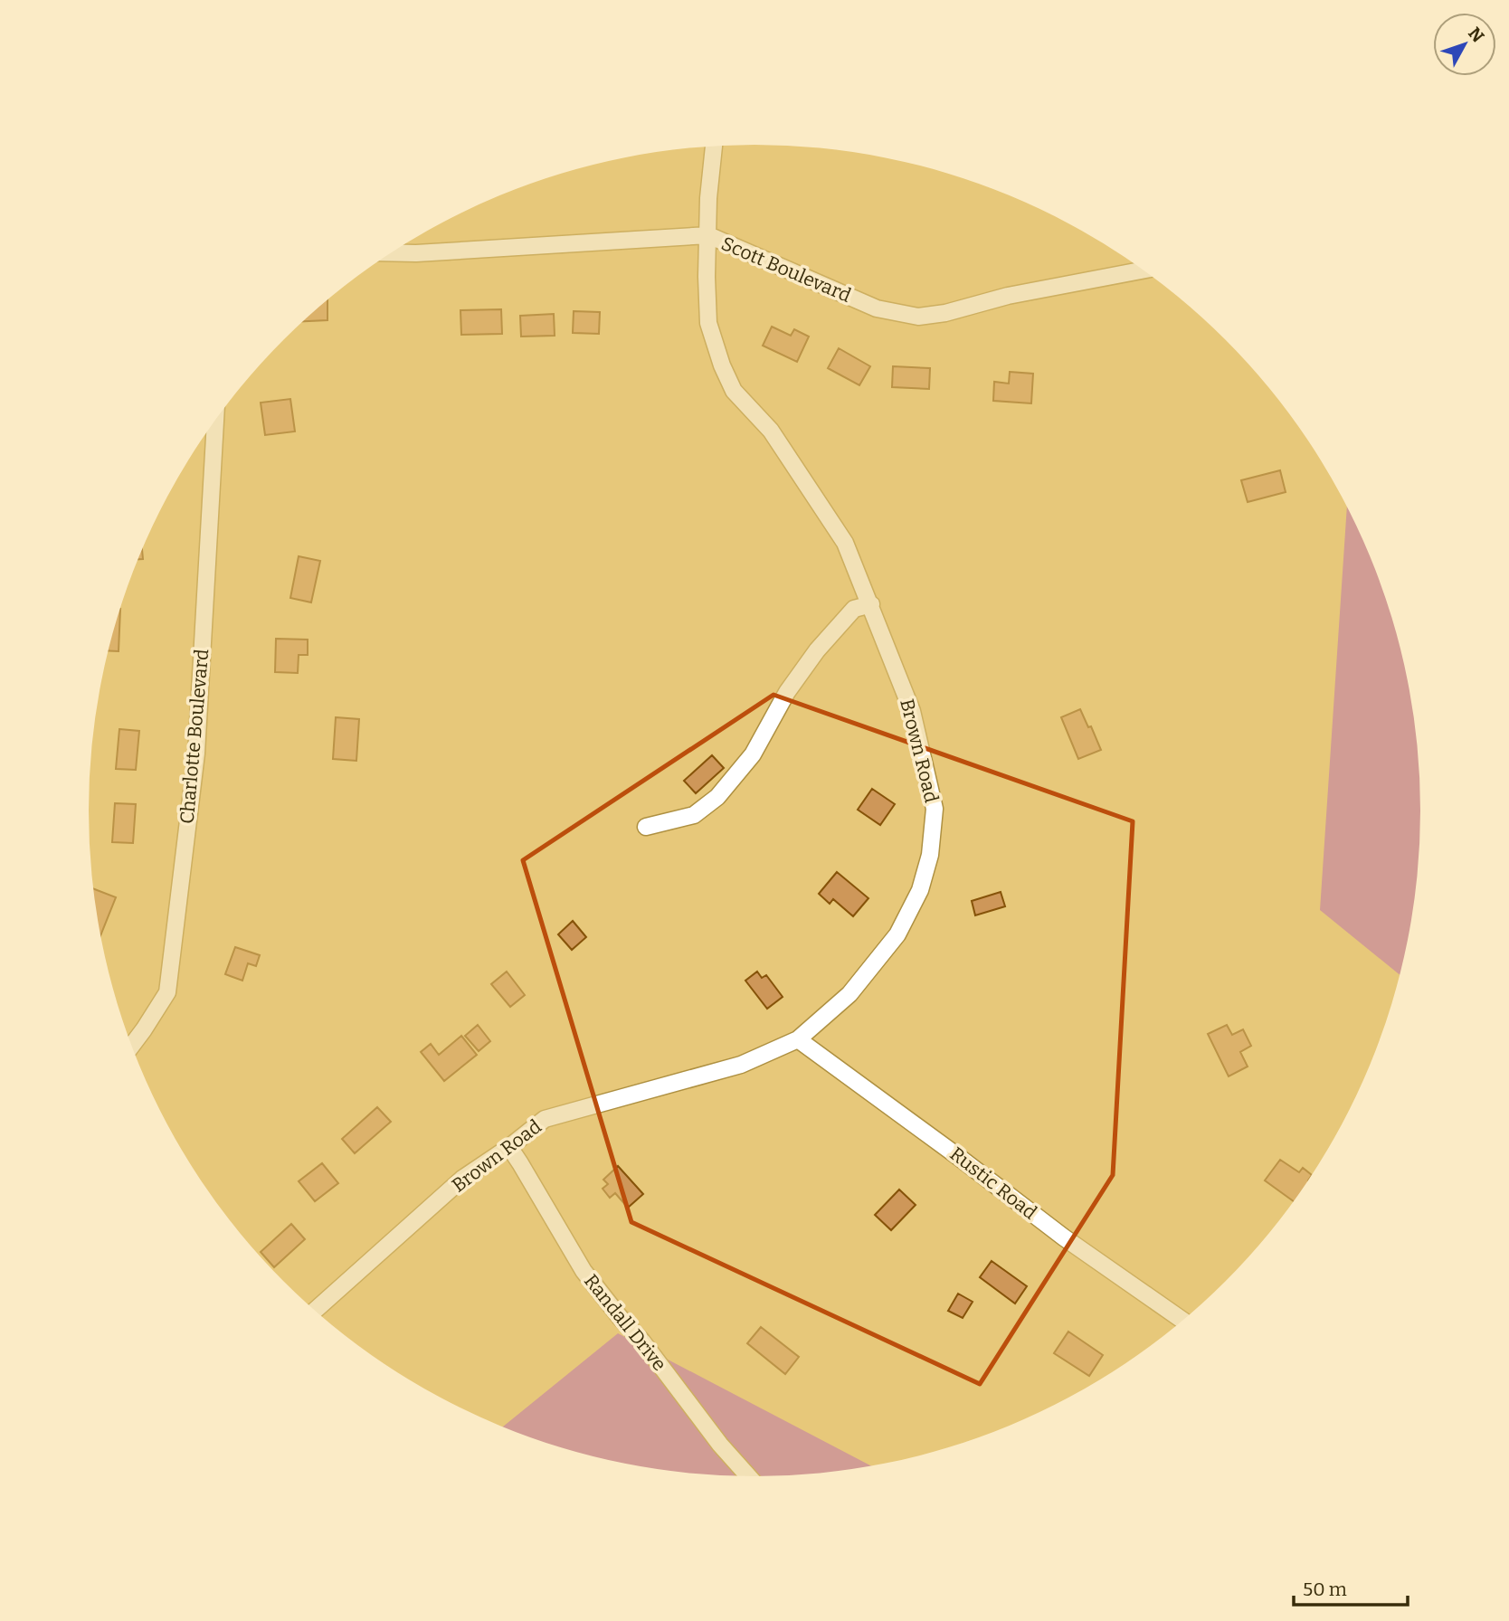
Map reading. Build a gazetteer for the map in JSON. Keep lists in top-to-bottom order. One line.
{"streets":{"street":["Scott Boulevard","Charlotte Boulevard","Brown Road","Rustic Road","Randall Drive"]},"crossings":[["Scott Boulevard","Brown Road"],["Brown Road","Rustic Road"],["Brown Road","Randall Drive"]],"scale_bar":"50 m","north":"top right"}
